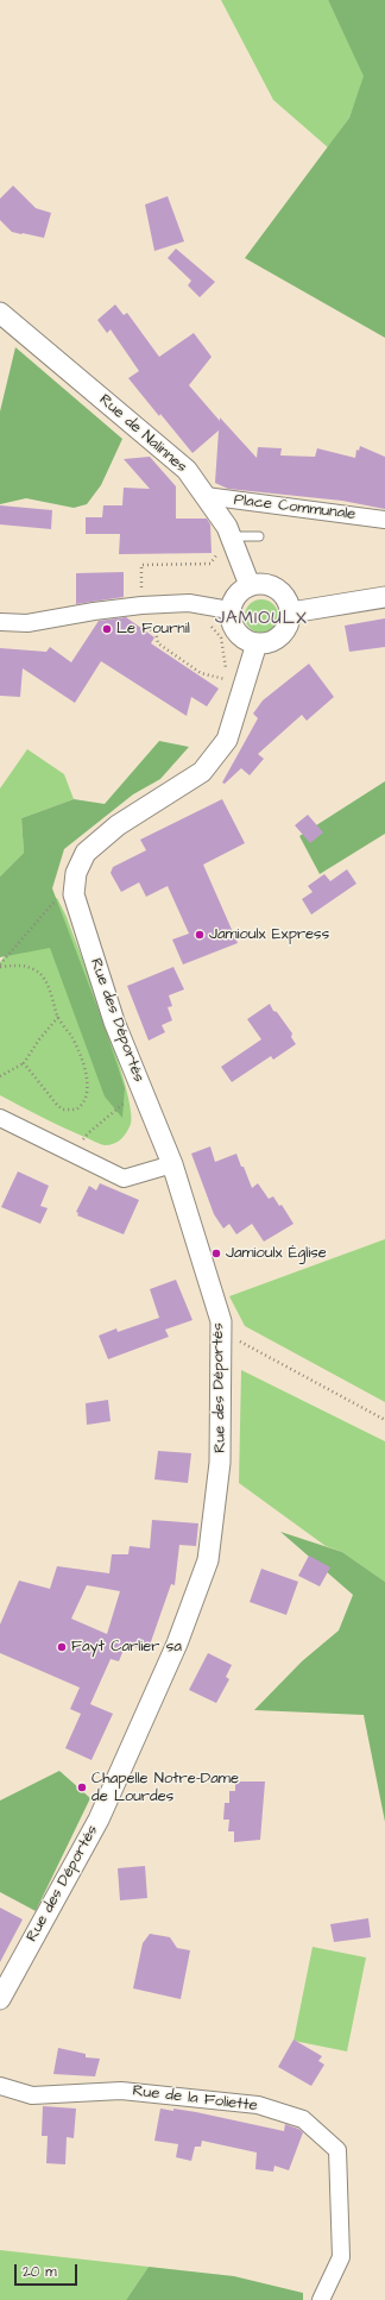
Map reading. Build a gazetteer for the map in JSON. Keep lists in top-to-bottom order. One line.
{"streets":{"street":["Rue de Nalinnes","Place Communale","Rue des Déportés","Rue de la Foliette"]},"crossings":[["Rue de Nalinnes","Place Communale"]],"districts":["JAMIOULX"],"places":["Le Fournil","Jamioulx Express","Jamioulx Église","Fayt Carlier sa","Chapelle Notre-Dame de Lourdes"],"scale_bar":"20 m"}
